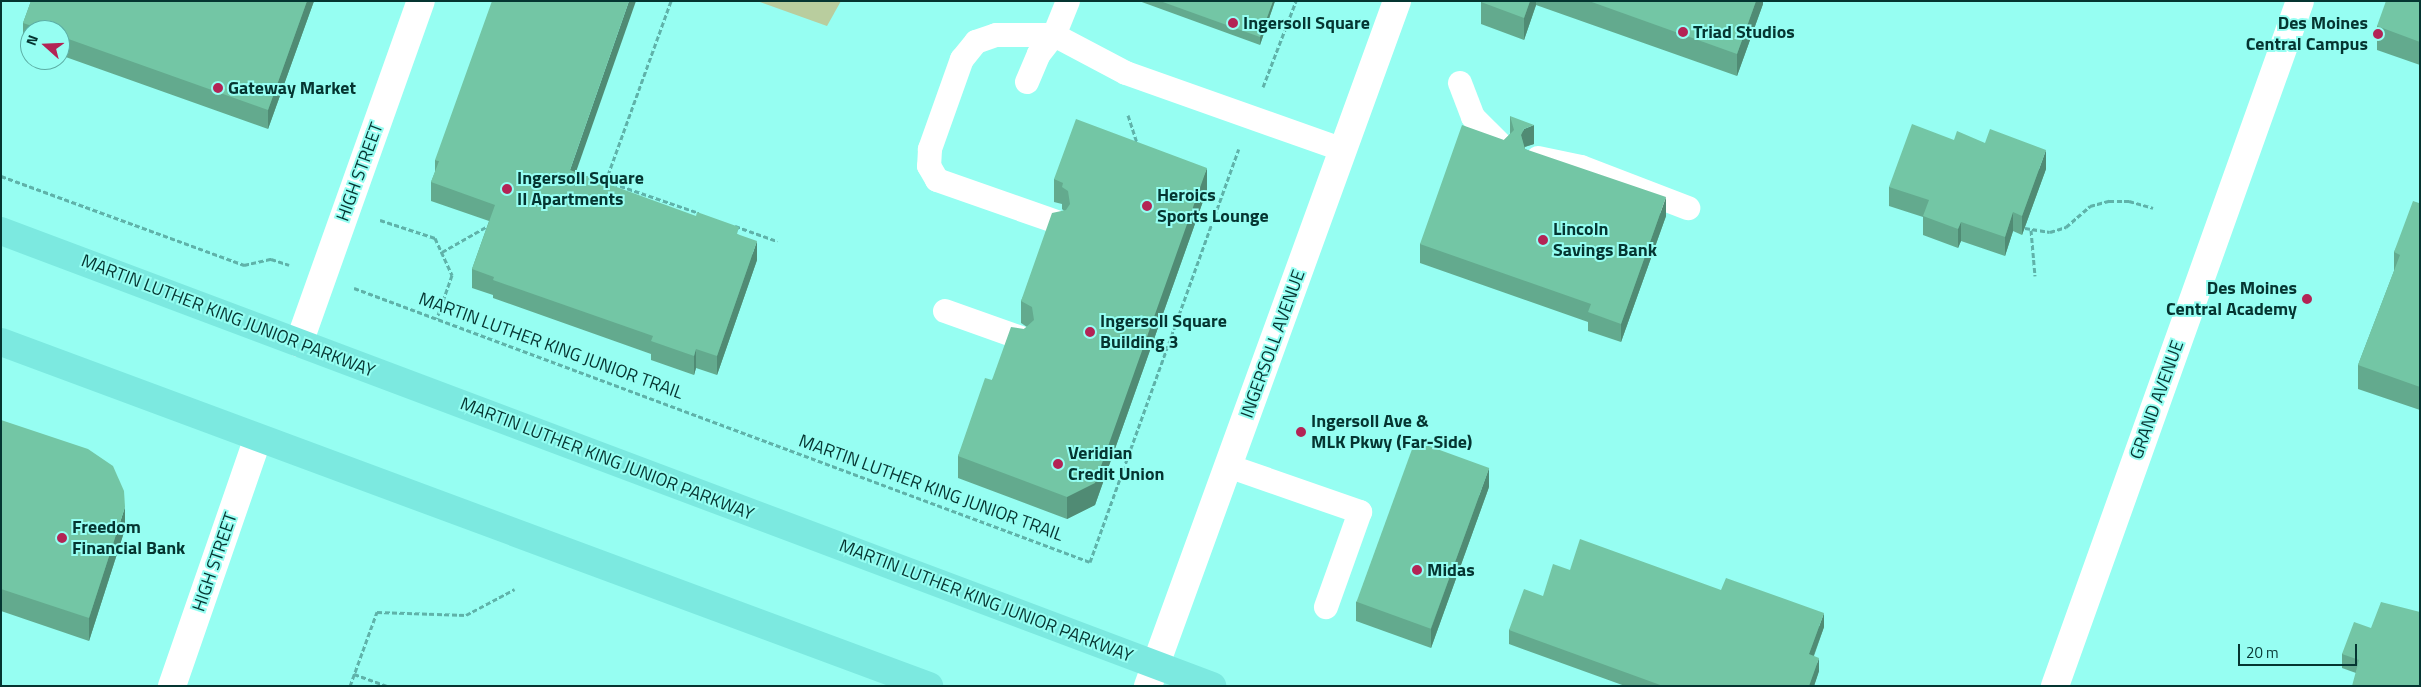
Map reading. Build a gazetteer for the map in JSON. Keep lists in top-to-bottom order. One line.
{"streets":{"main road":["HIGH STREET","MARTIN LUTHER KING JUNIOR PARKWAY","INGERSOLL AVENUE","GRAND AVENUE"],"path":["MARTIN LUTHER KING JUNIOR TRAIL"]},"crossings":[["HIGH STREET","MARTIN LUTHER KING JUNIOR PARKWAY"],["HIGH STREET","MARTIN LUTHER KING JUNIOR TRAIL"],["MARTIN LUTHER KING JUNIOR PARKWAY","INGERSOLL AVENUE"]],"places":["Ingersoll Square","Triad Studios","Des Moines Central Campus","Gateway Market","Ingersoll Square II Apartments","Heroics Sports Lounge","Lincoln Savings Bank","Des Moines Central Academy","Ingersoll Square Building 3","Ingersoll Ave & MLK Pkwy (Far-Side)","Veridian Credit Union","Freedom Financial Bank","Midas"],"scale_bar":"20 m","north":"left"}
